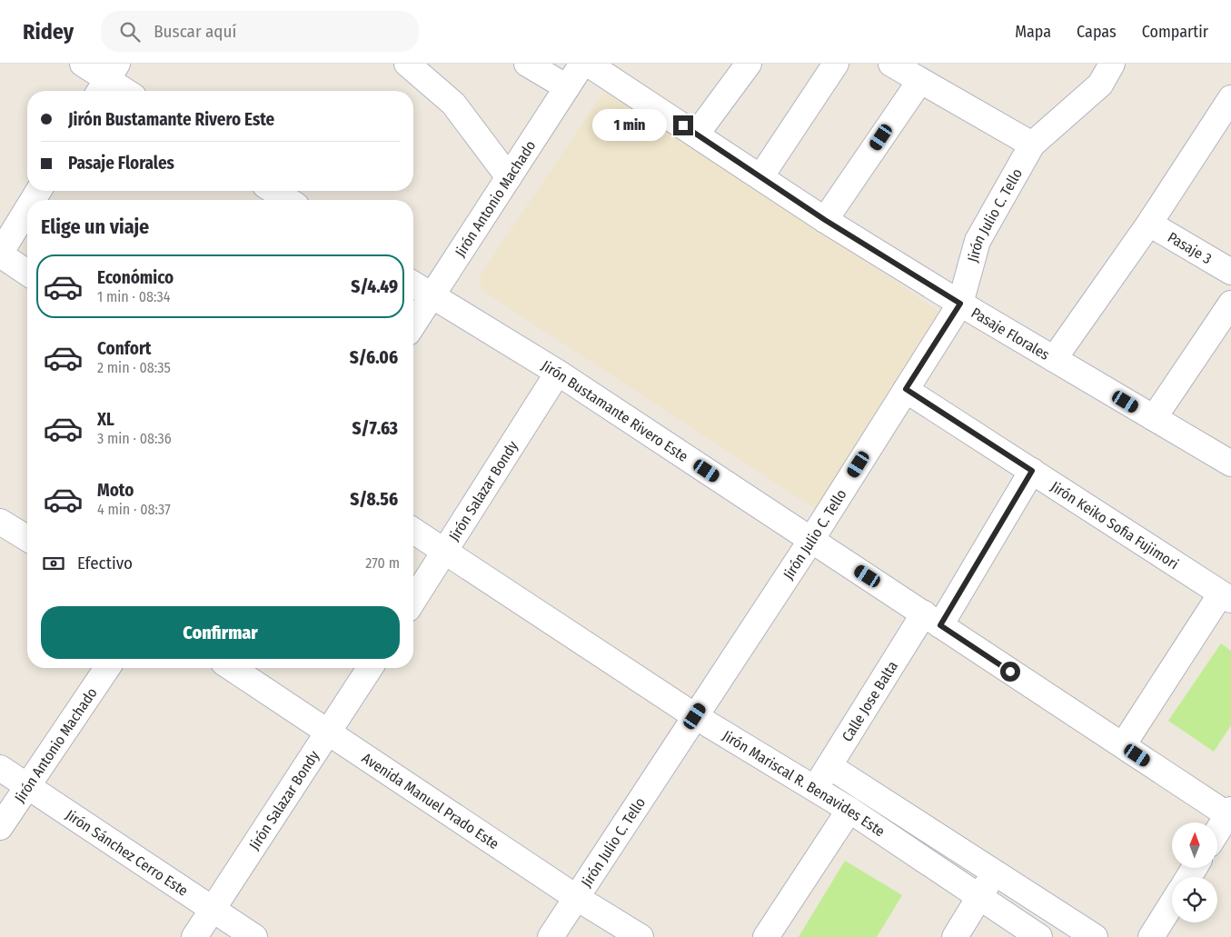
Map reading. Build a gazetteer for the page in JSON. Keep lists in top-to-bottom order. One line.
{"streets":{"street":["Jirón Antonio Machado","Jirón Julio C. Tello","Pasaje 3","Pasaje Florales","Jirón Bustamante Rivero Este","Jirón Salazar Bondy","Jirón Keiko Sofia Fujimori","Calle Jose Balta","Jirón Mariscal R. Benavides Este","Avenida Manuel Prado Este","Jirón Sánchez Cerro Este"]},"crossings":[["Jirón Antonio Machado","Jirón Bustamante Rivero Este"],["Jirón Antonio Machado","Jirón Sánchez Cerro Este"],["Jirón Julio C. Tello","Pasaje Florales"],["Jirón Julio C. Tello","Jirón Bustamante Rivero Este"],["Jirón Julio C. Tello","Jirón Keiko Sofia Fujimori"],["Jirón Julio C. Tello","Jirón Mariscal R. Benavides Este"],["Jirón Julio C. Tello","Avenida Manuel Prado Este"],["Jirón Bustamante Rivero Este","Jirón Salazar Bondy"],["Jirón Bustamante Rivero Este","Calle Jose Balta"],["Jirón Salazar Bondy","Jirón Mariscal R. Benavides Este"],["Jirón Salazar Bondy","Avenida Manuel Prado Este"],["Jirón Salazar Bondy","Jirón Sánchez Cerro Este"],["Jirón Keiko Sofia Fujimori","Calle Jose Balta"],["Calle Jose Balta","Jirón Mariscal R. Benavides Este"]],"north":"top","page":{"header":"Ridey","search":"Buscar aquí","nav":["Mapa","Capas","Compartir"],"banner":["Jirón Bustamante Rivero Este","Pasaje Florales"],"bubble":"1 min","heading":"Elige un viaje","list":[{"name":"Económico","note":"1 min · 08:34","value":"S/4.49"},{"name":"Confort","note":"2 min · 08:35","value":"S/6.06"},{"name":"XL","note":"3 min · 08:36","value":"S/7.63"},{"name":"Moto","note":"4 min · 08:37","value":"S/8.56"}],"pay":["Efectivo","270 m"],"buttons":"Confirmar"}}
